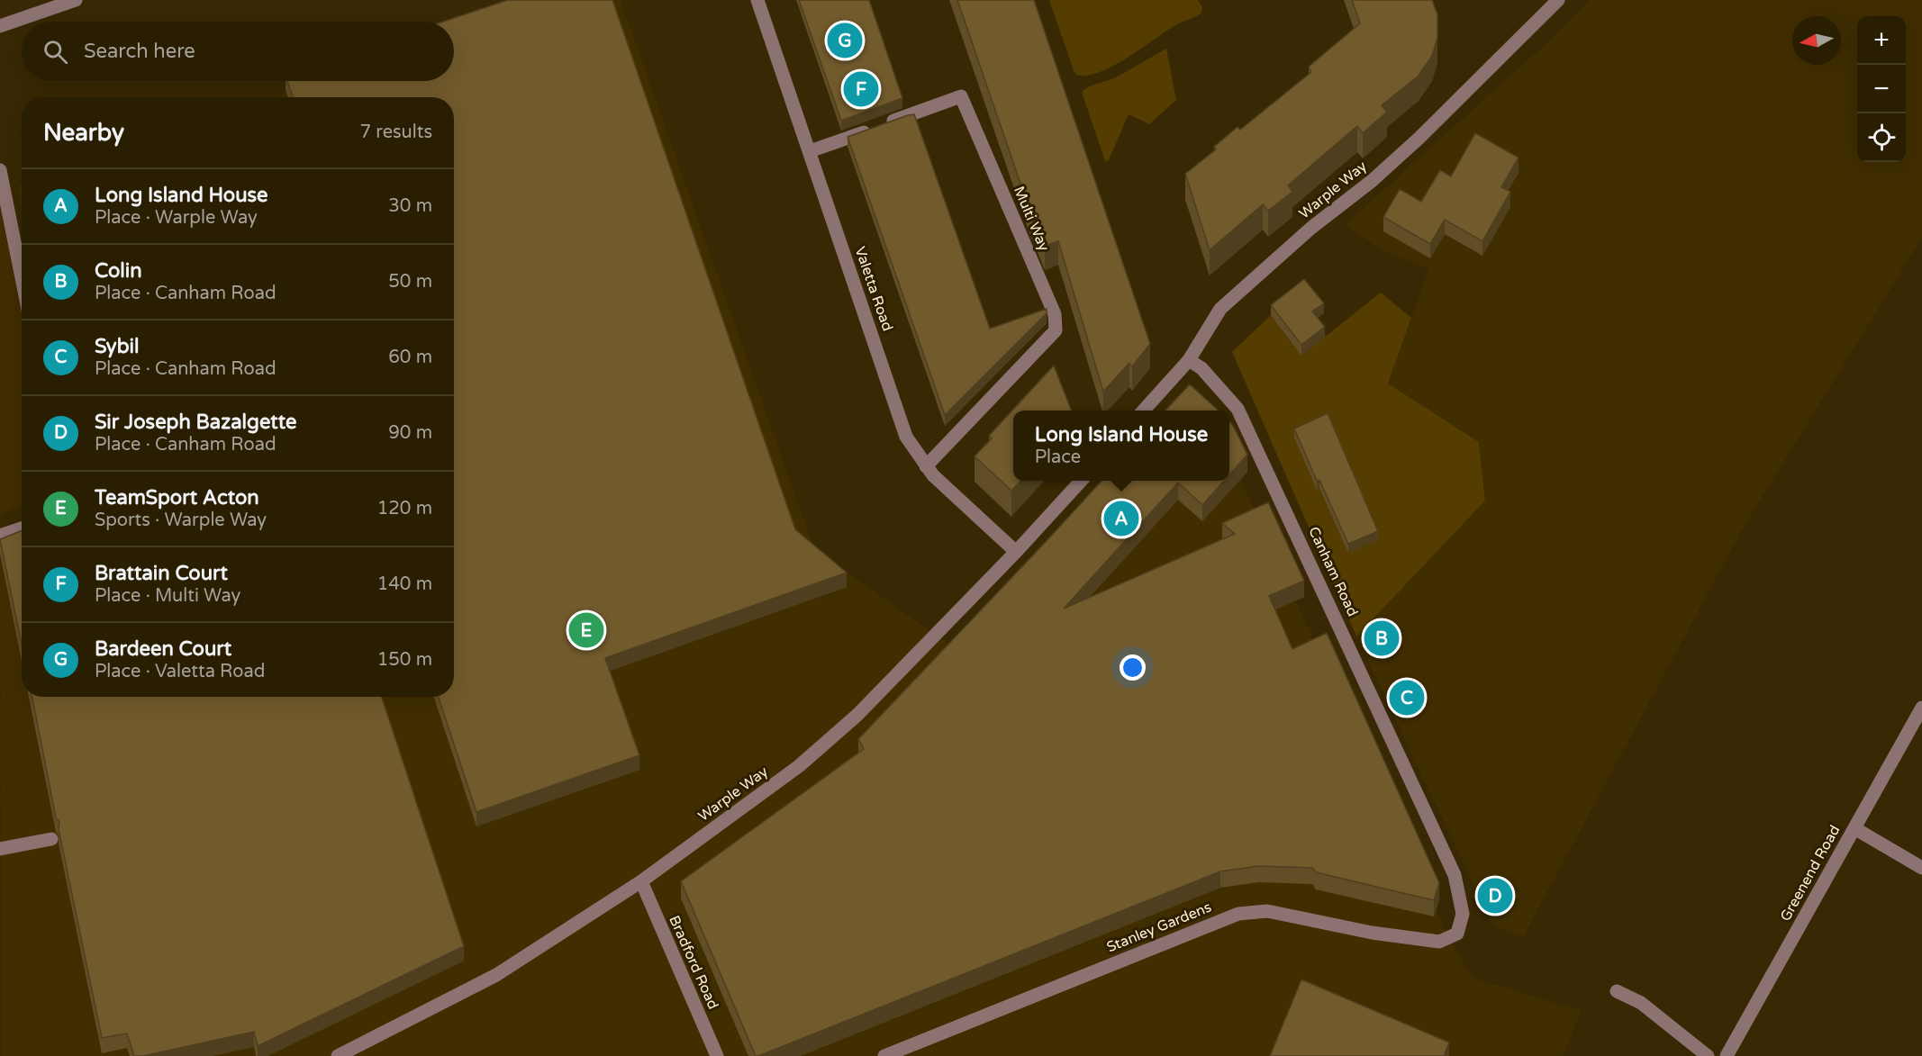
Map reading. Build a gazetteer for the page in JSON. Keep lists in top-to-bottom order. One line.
{"streets":{"street":["Warple Way","Multi Way","Valetta Road","Canham Road","Greenend Road","Stanley Gardens","Bradford Road"]},"crossings":[["Warple Way","Valetta Road"],["Warple Way","Canham Road"],["Warple Way","Bradford Road"],["Multi Way","Valetta Road"],["Canham Road","Stanley Gardens"]],"north":"left","page":{"map_buttons":["+","−"],"pins":["G","F","A","E","B","C","D"],"search":"Search here","heading":["Nearby","7 results"],"list":[{"mark":"A","name":"Long Island House","note":"Place · Warple Way","value":"30 m"},{"mark":"B","name":"Colin","note":"Place · Canham Road","value":"50 m"},{"mark":"C","name":"Sybil","note":"Place · Canham Road","value":"60 m"},{"mark":"D","name":"Sir Joseph Bazalgette","note":"Place · Canham Road","value":"90 m"},{"mark":"E","name":"TeamSport Acton","note":"Sports · Warple Way","value":"120 m"},{"mark":"F","name":"Brattain Court","note":"Place · Multi Way","value":"140 m"},{"mark":"G","name":"Bardeen Court","note":"Place · Valetta Road","value":"150 m"}],"popup":["Long Island House","Place"]}}
